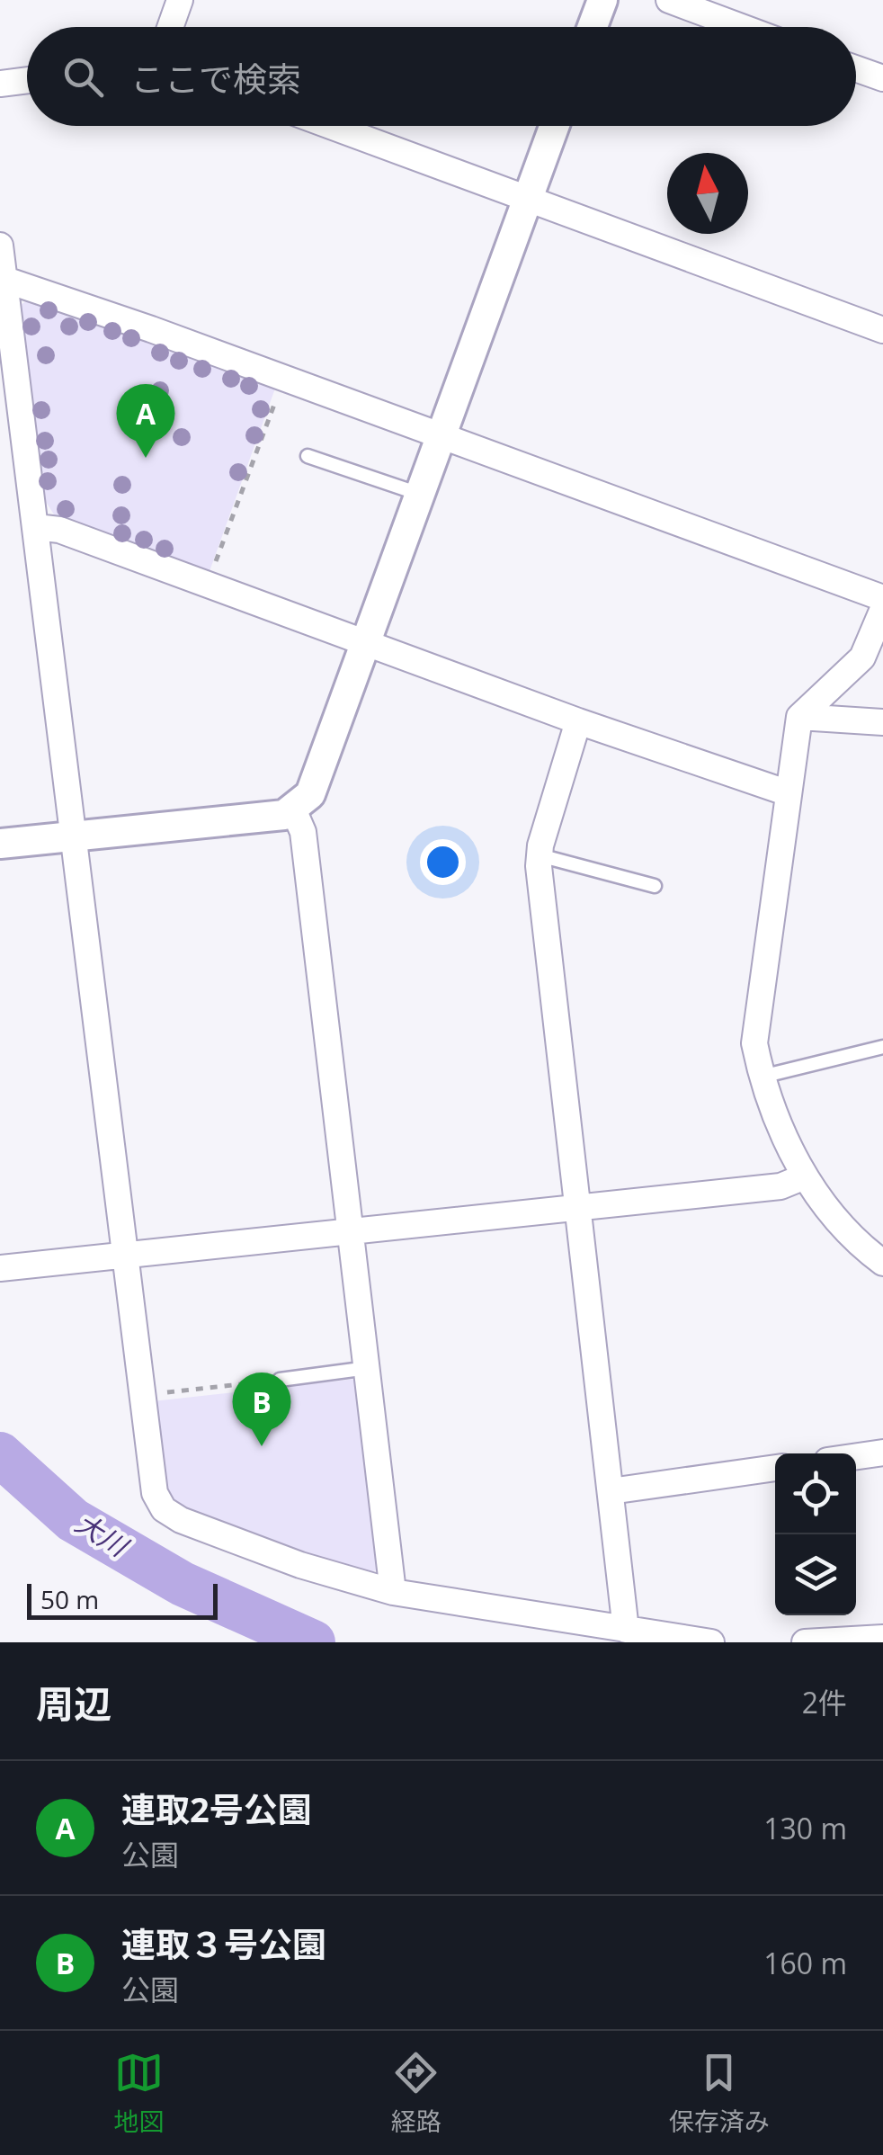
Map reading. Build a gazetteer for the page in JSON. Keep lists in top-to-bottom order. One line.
{"water":["大川"],"scale_bar":"50 m","north":"top","page":{"search":"ここで検索","pins":["A","B"],"scale":"50 m","heading":["周辺","2件"],"list":[{"mark":"A","name":"連取2号公園","note":"公園","value":"130 m"},{"mark":"B","name":"連取３号公園","note":"公園","value":"160 m"}],"nav":["地図","経路","保存済み"]}}
